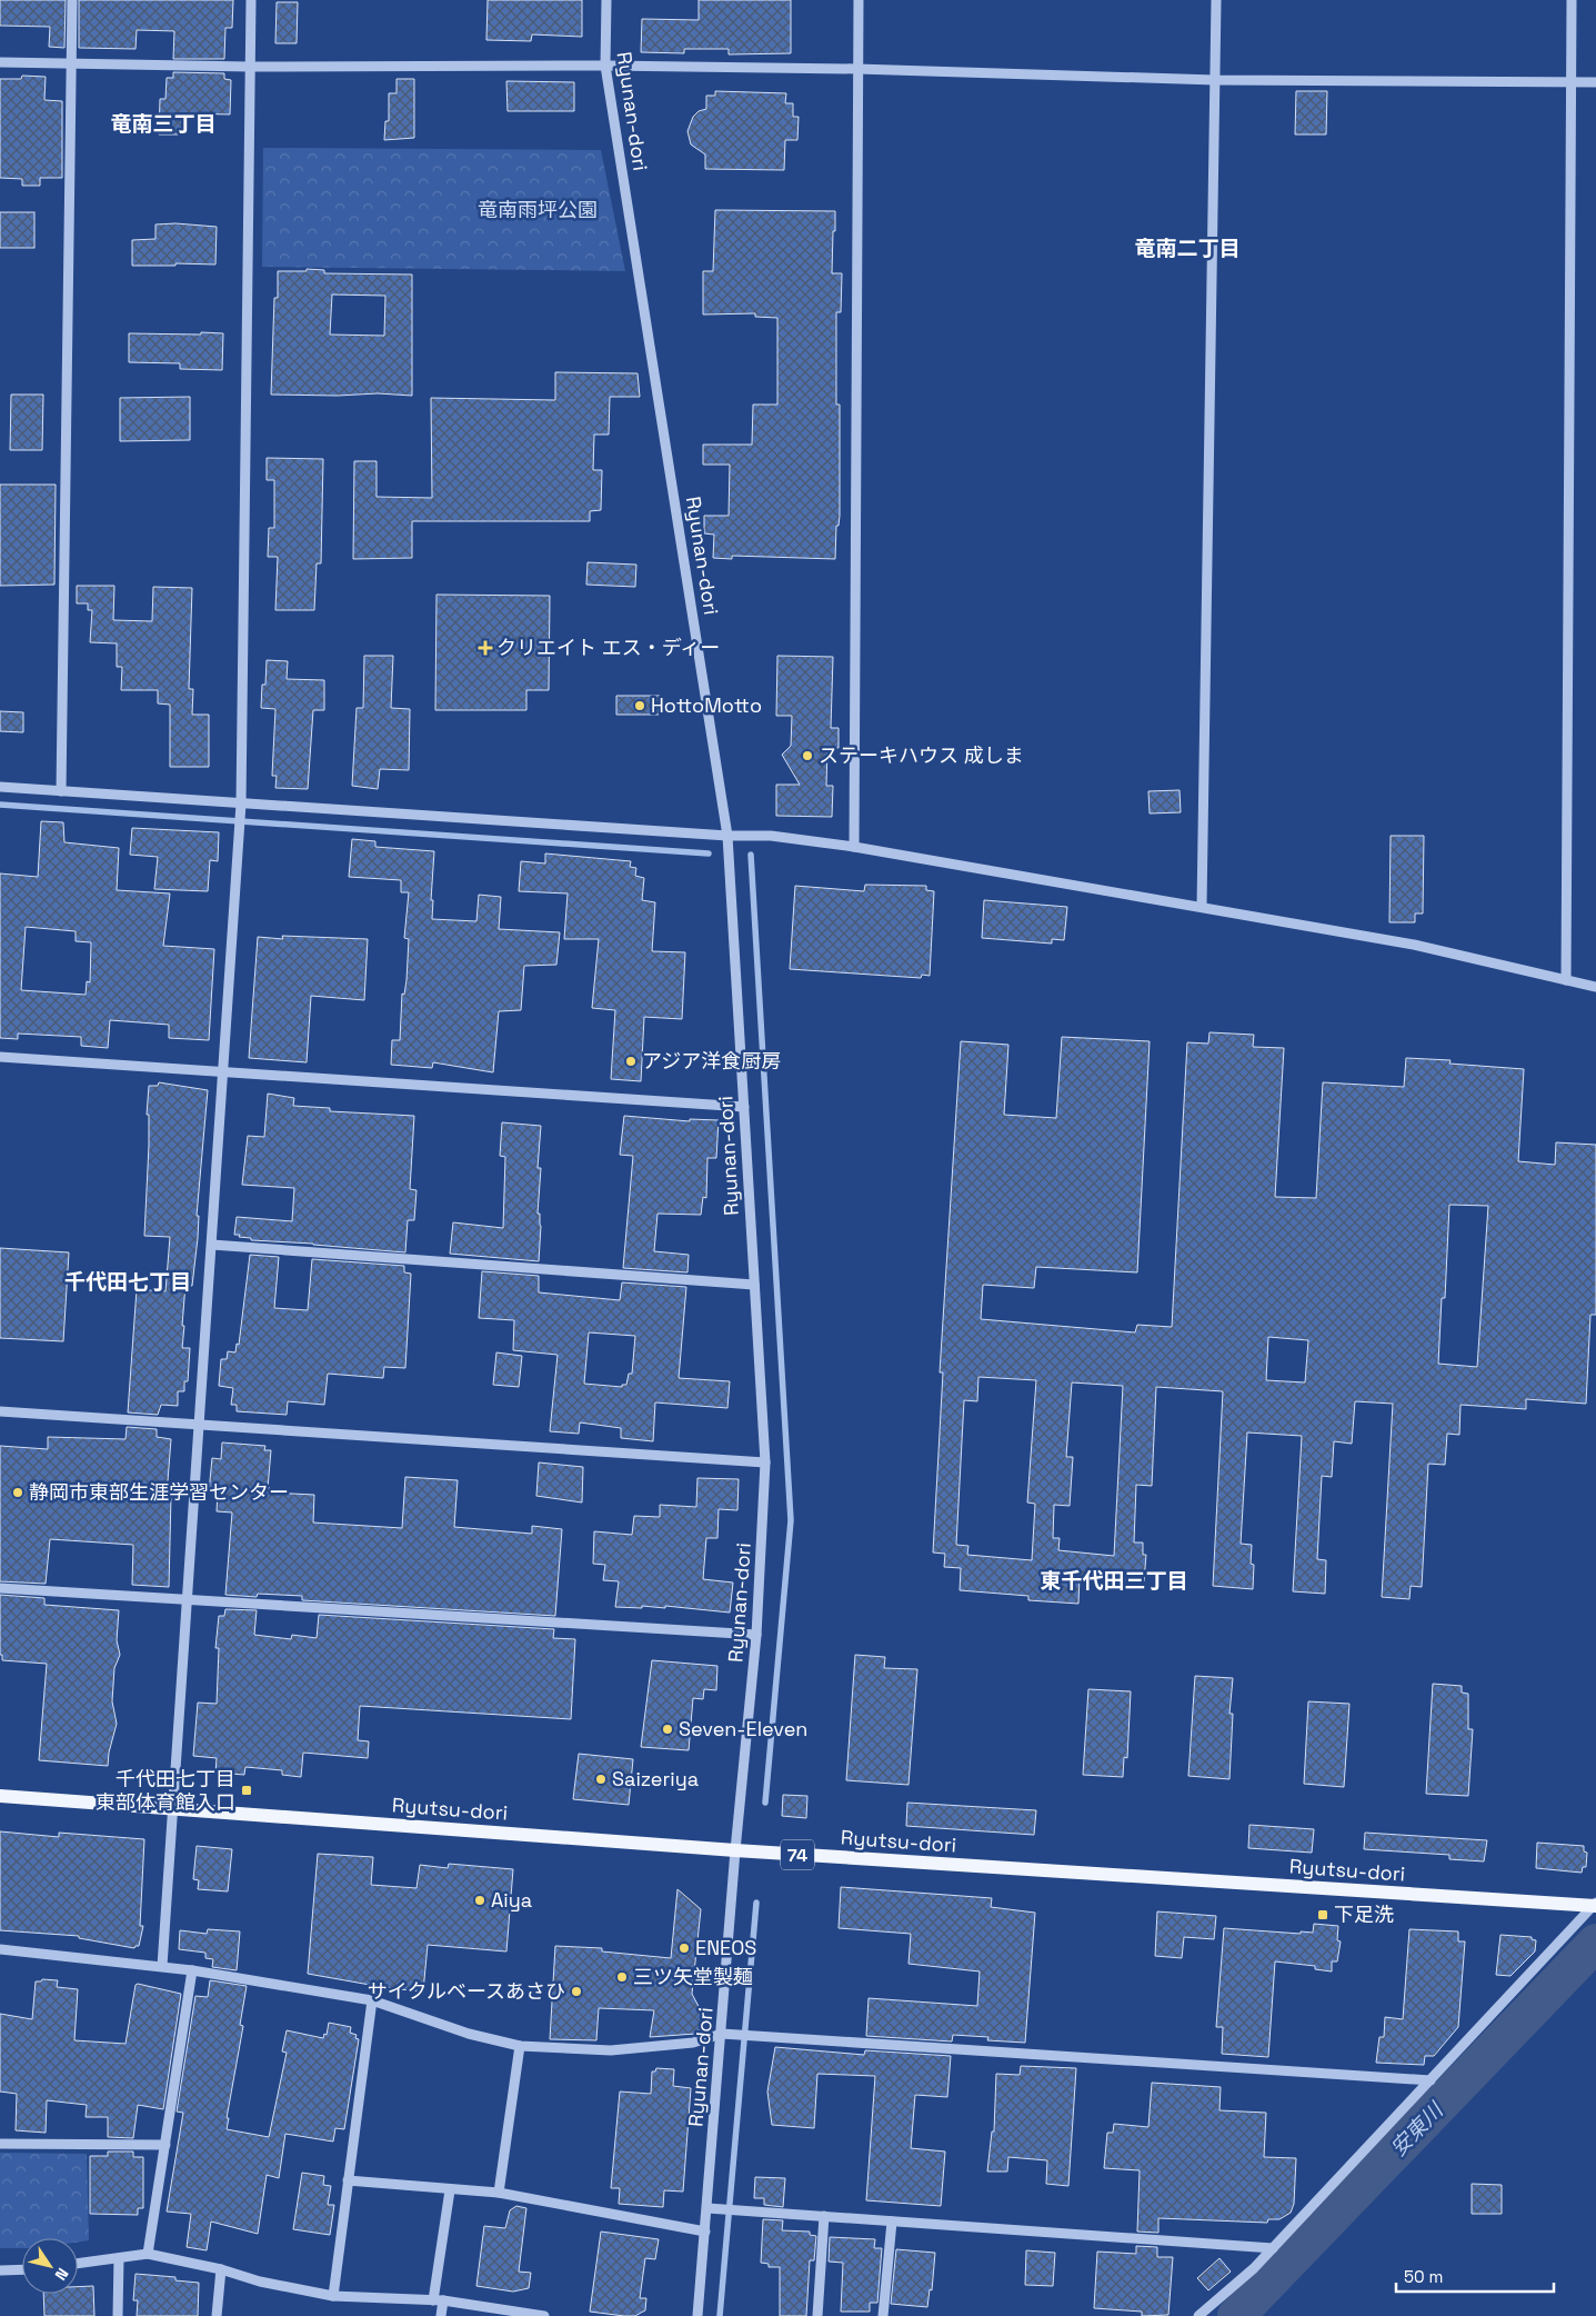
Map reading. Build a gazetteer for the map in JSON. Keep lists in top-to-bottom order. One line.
{"streets":{"main road":["Ryutsu-dori","74"],"street":["Ryunan-dori"]},"crossings":[["Ryunan-dori","Ryutsu-dori"]],"districts":["竜南三丁目","竜南二丁目","千代田七丁目","東千代田三丁目"],"water":["安東川"],"parks":["竜南雨坪公園"],"places":{"health":["クリエイト エス・ディー"],"other":["HottoMotto","ステーキハウス 成しま","アジア洋食厨房","静岡市東部生涯学習センター","Seven-Eleven","Saizeriya","Aiya","ENEOS","三ツ矢堂製麺","サイクルベースあさひ"],"transit":["千代田七丁目 東部体育館入口","下足洗"]},"scale_bar":"50 m","north":"bottom right"}
